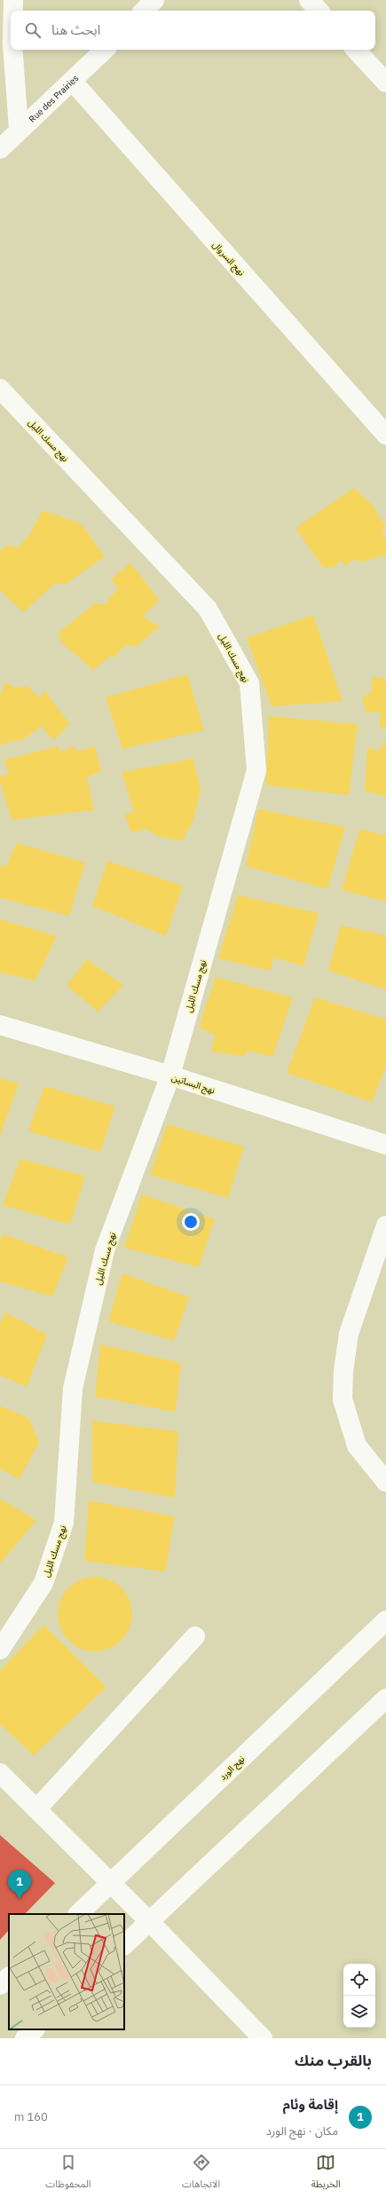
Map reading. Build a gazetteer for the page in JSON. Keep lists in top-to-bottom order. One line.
{"streets":{"street":["Rue des Prairies","نهج السروال","نهج مسك الليل","نهج البساتين","نهج الورد"]},"crossings":[["Rue des Prairies","نهج السروال"],["نهج مسك الليل","نهج البساتين"]],"page":{"search":"ابحث هنا","pins":"1","heading":"بالقرب منك","list":[{"mark":"1","name":"إقامة وئام","note":"مكان · نهج الورد","value":"160 m"}],"nav":["الخريطة","الاتجاهات","المحفوظات"]}}
